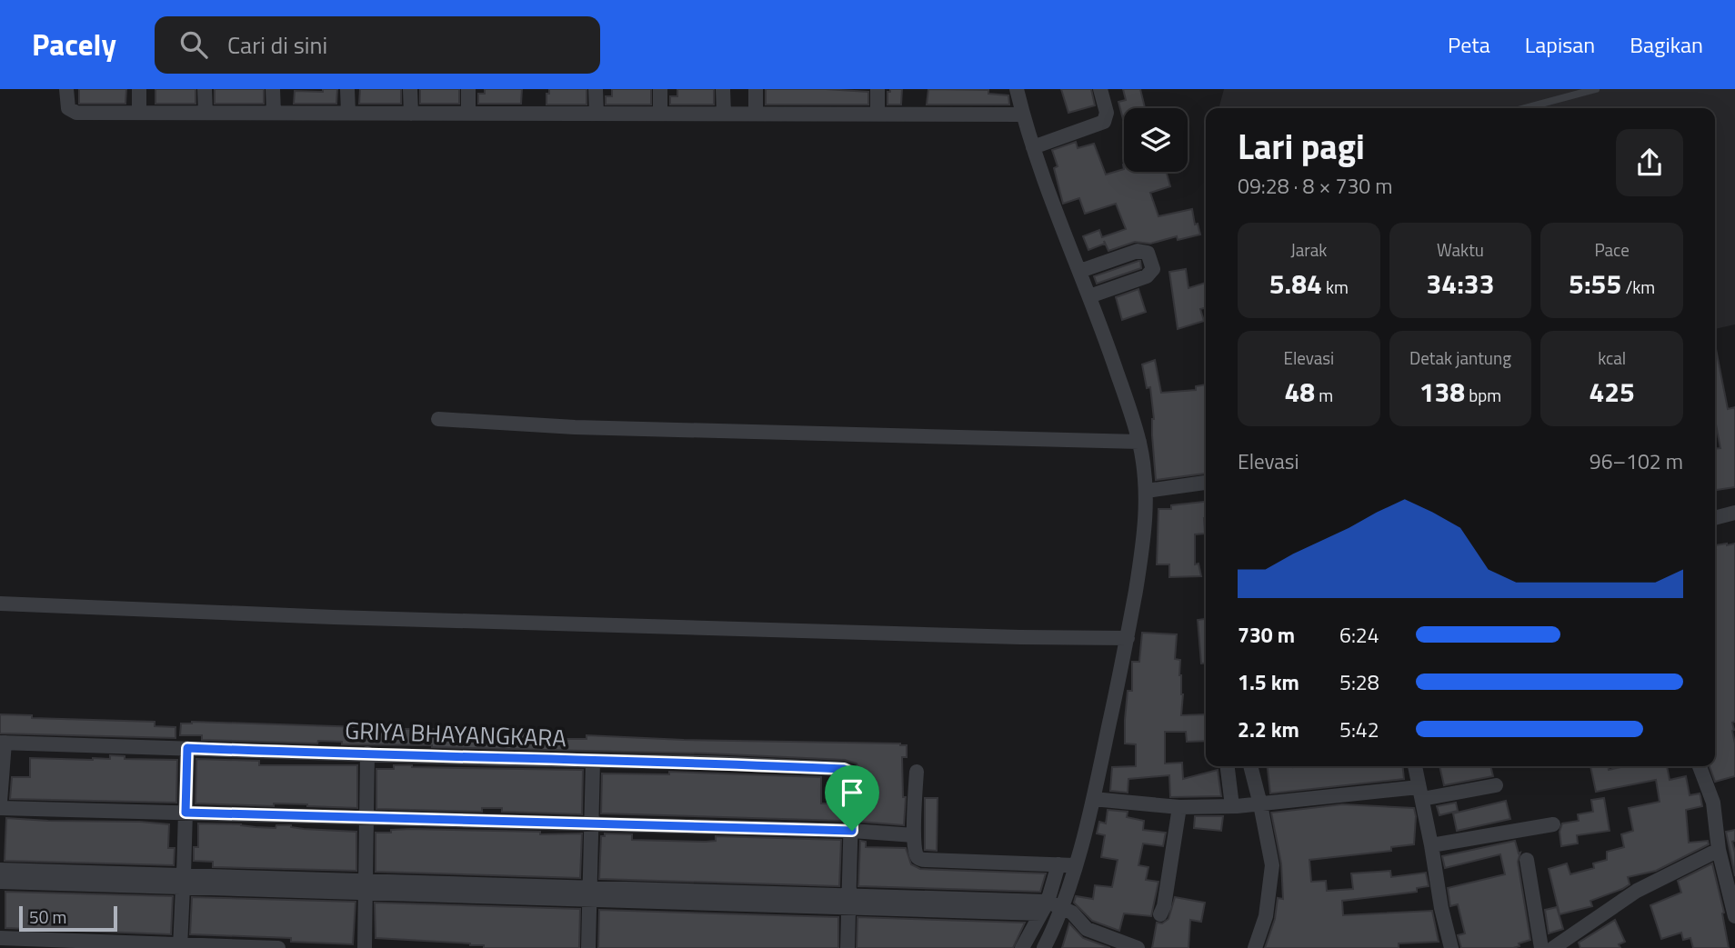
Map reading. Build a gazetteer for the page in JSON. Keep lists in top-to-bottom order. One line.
{"streets":{"street":["GRIYA BHAYANGKARA"]},"scale_bar":"50 m","page":{"header":"Pacely","search":"Cari di sini","nav":["Peta","Lapisan","Bagikan"],"heading":["Lari pagi","09:28 · 8 × 730 m"],"stats":[["Jarak","5.84 km"],["Waktu","34:33"],["Pace","5:55 /km"],["Elevasi","48 m"],["Detak jantung","138 bpm"],["kcal","425"]],"chart":["Elevasi","96–102 m"],"list":[{"name":"730 m","note":"6:24"},{"name":"1.5 km","note":"5:28"},{"name":"2.2 km","note":"5:42"}],"scale":"50 m"}}
